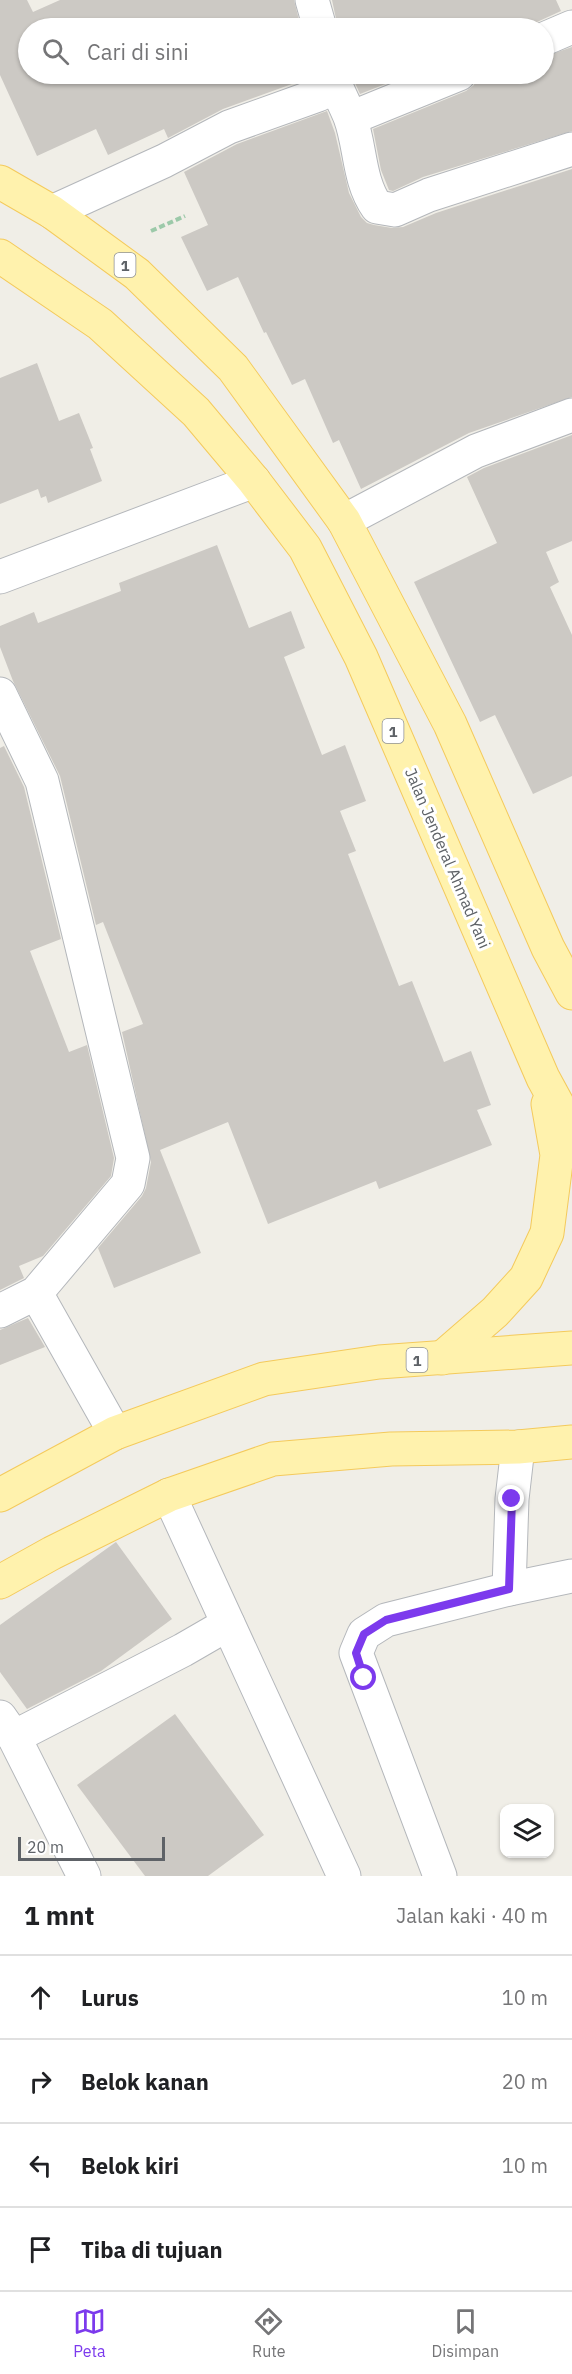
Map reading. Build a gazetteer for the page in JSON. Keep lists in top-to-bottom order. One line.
{"streets":{"main road":["1","Jalan Jenderal Ahmad Yani"]},"scale_bar":"20 m","page":{"search":"Cari di sini","scale":"20 m","heading":["1 mnt","Jalan kaki · 40 m"],"list":[["Lurus","10 m"],["Belok kanan","20 m"],["Belok kiri","10 m"],"Tiba di tujuan"],"nav":["Peta","Rute","Disimpan"]}}
